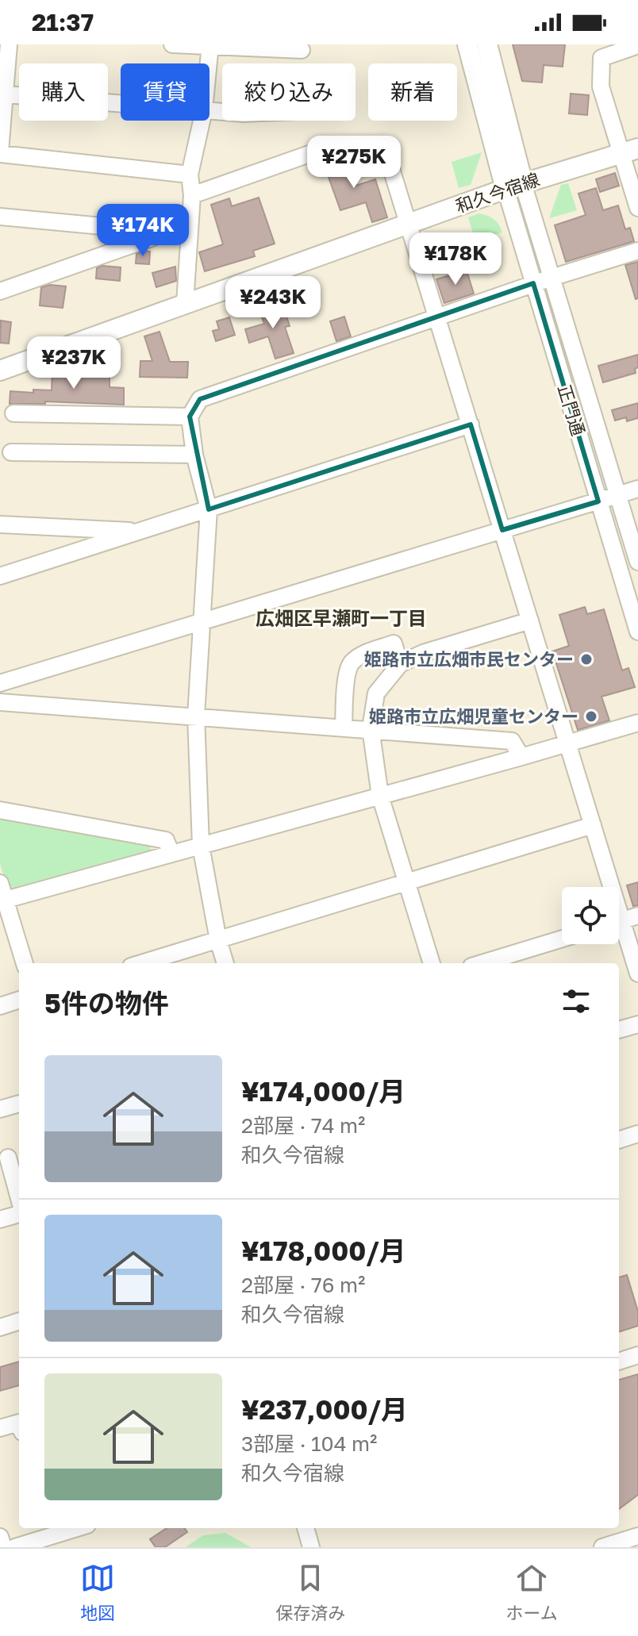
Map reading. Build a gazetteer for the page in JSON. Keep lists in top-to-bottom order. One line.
{"streets":{"main road":["和久今宿線"],"street":["正門通"]},"crossings":[["和久今宿線","正門通"]],"districts":["広畑区早瀬町一丁目"],"places":["姫路市立広畑市民センター","姫路市立広畑児童センター"],"page":{"status":"21:37","chip":["購入","賃貸","絞り込み","新着"],"price":["¥275K","¥174K","¥178K","¥243K","¥237K"],"heading":"5件の物件","list":[{"name":"¥174,000/月","note":"2部屋 · 74 m² · 和久今宿線"},{"name":"¥178,000/月","note":"2部屋 · 76 m² · 和久今宿線"},{"name":"¥237,000/月","note":"3部屋 · 104 m² · 和久今宿線"}],"tabs":["地図","保存済み","ホーム"]}}
